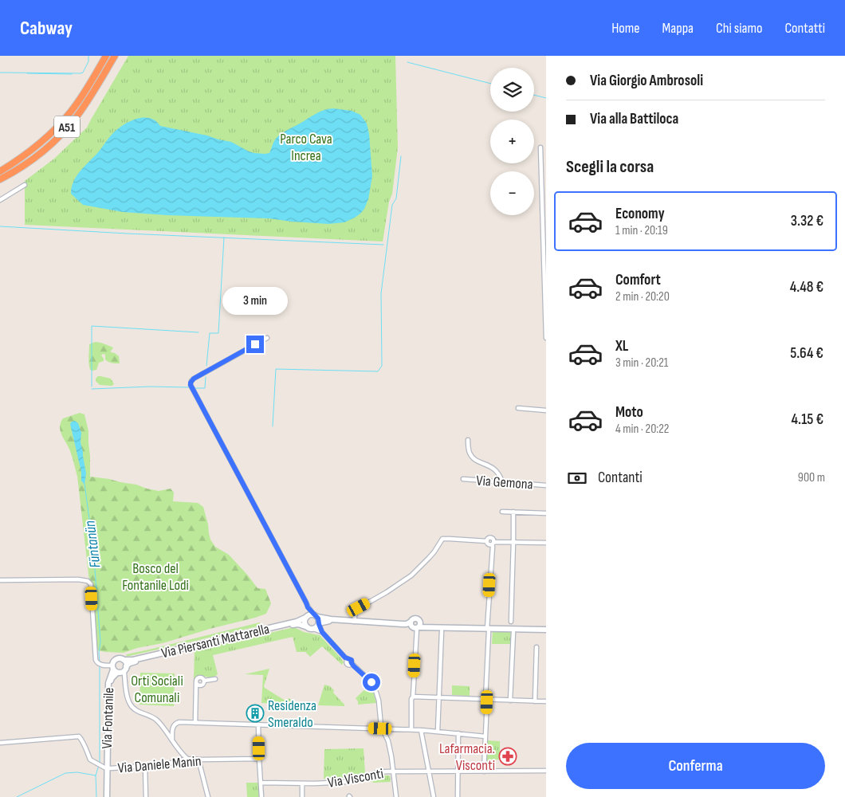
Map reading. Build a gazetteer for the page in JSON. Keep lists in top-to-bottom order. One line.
{"streets":{"highway":["A51"],"street":["Via Gemona","Via Piersanti Mattarella","Via Fontanile","Via Daniele Manin","Via Visconti"]},"crossings":[["Via Piersanti Mattarella","Via Fontanile"],["Via Fontanile","Via Daniele Manin"]],"water":["Füntanün"],"parks":["Parco Cava Increa","Bosco del Fontanile Lodi","Orti Sociali Comunali"],"places":{"building":["Residenza Smeraldo"],"pharmacy":["Lafarmacia. Visconti"]},"page":{"header":"Cabway","nav":["Home","Mappa","Chi siamo","Contatti"],"banner":["Via Giorgio Ambrosoli","Via alla Battiloca"],"map_buttons":["+","−"],"heading":"Scegli la corsa","list":[{"name":"Economy","note":"1 min · 20:19","value":"3.32 €"},{"name":"Comfort","note":"2 min · 20:20","value":"4.48 €"},{"name":"XL","note":"3 min · 20:21","value":"5.64 €"},{"name":"Moto","note":"4 min · 20:22","value":"4.15 €"}],"bubble":"3 min","pay":["Contanti","900 m"],"buttons":"Conferma"}}
